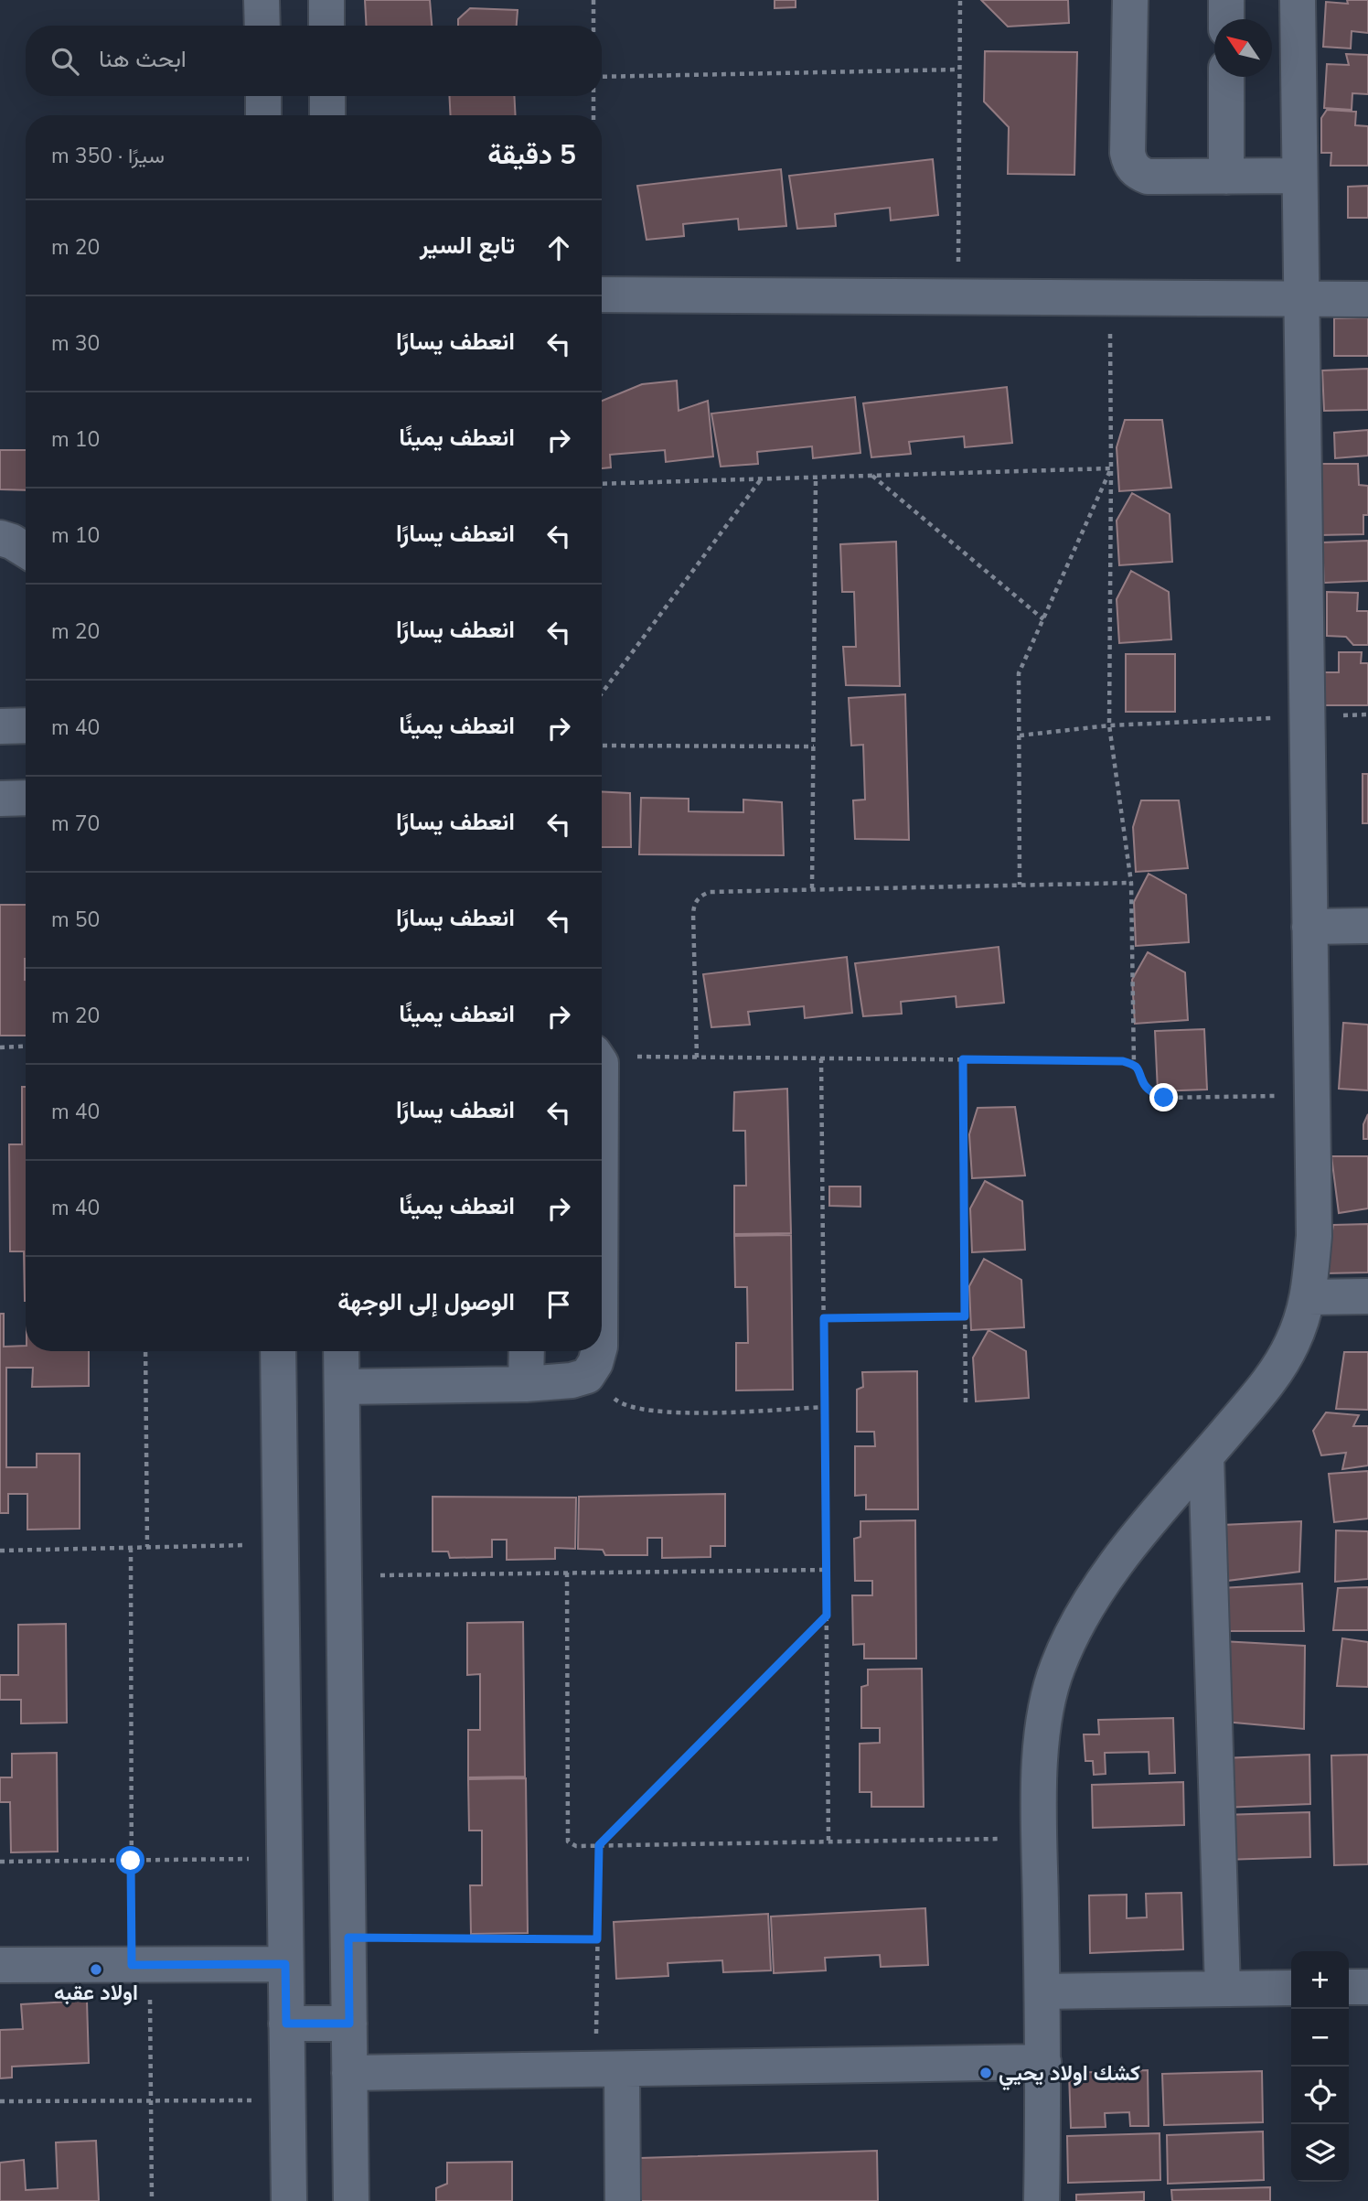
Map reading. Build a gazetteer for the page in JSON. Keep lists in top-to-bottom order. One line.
{"places":["اولاد عقبه","كشك اولاد يحيي"],"north":"top left","page":{"search":"ابحث هنا","heading":["5 دقيقة","سيرًا · 350 m"],"list":[["تابع السير","20 m"],["انعطف يسارًا","30 m"],["انعطف يمينًا","10 m"],["انعطف يسارًا","10 m"],["انعطف يسارًا","20 m"],["انعطف يمينًا","40 m"],["انعطف يسارًا","70 m"],["انعطف يسارًا","50 m"],["انعطف يمينًا","20 m"],["انعطف يسارًا","40 m"],["انعطف يمينًا","40 m"],"الوصول إلى الوجهة"],"map_buttons":["+","−"]}}
